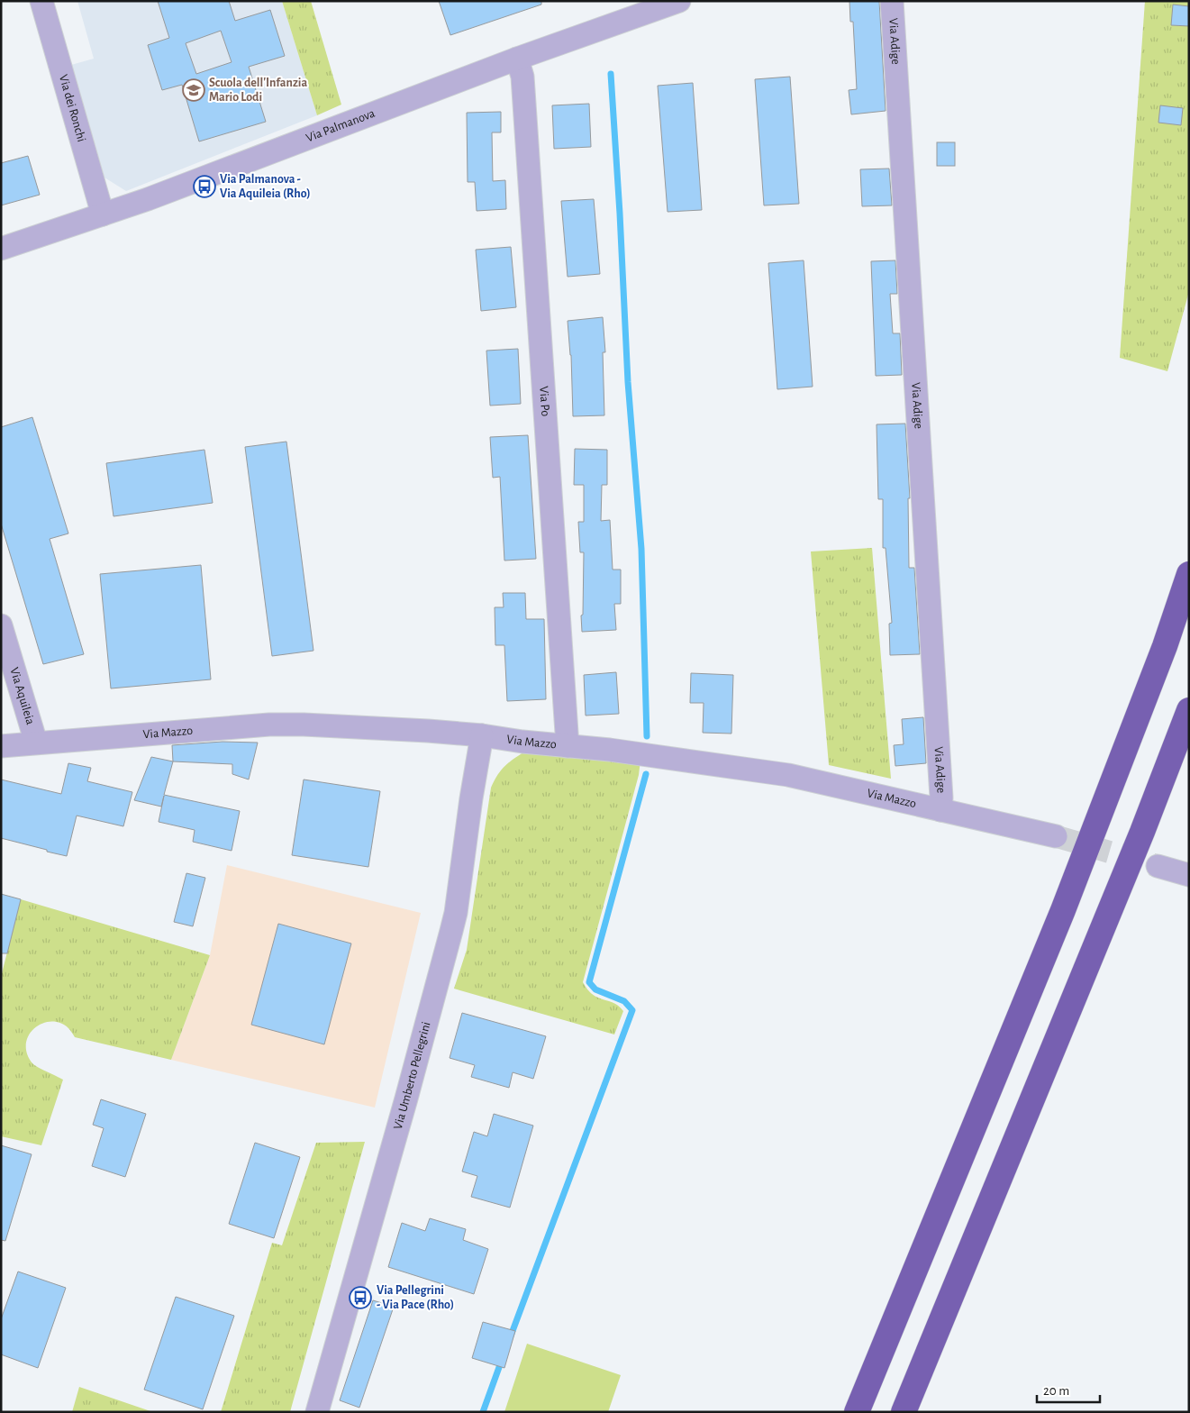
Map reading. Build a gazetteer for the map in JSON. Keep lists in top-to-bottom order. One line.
{"streets":{"street":["Via Adige","Via dei Ronchi","Via Palmanova","Via Po","Via Aquileia","Via Mazzo","Via Umberto Pellegrini"]},"crossings":[["Via Adige","Via Mazzo"],["Via dei Ronchi","Via Palmanova"],["Via Palmanova","Via Po"],["Via Po","Via Mazzo"],["Via Aquileia","Via Mazzo"],["Via Mazzo","Via Umberto Pellegrini"]],"places":{"school or university":["Scuola dell'Infanzia Mario Lodi"],"bus stop":["Via Palmanova - Via Aquileia (Rho)","Via Pellegrini - Via Pace (Rho)"]},"scale_bar":"20 m"}
